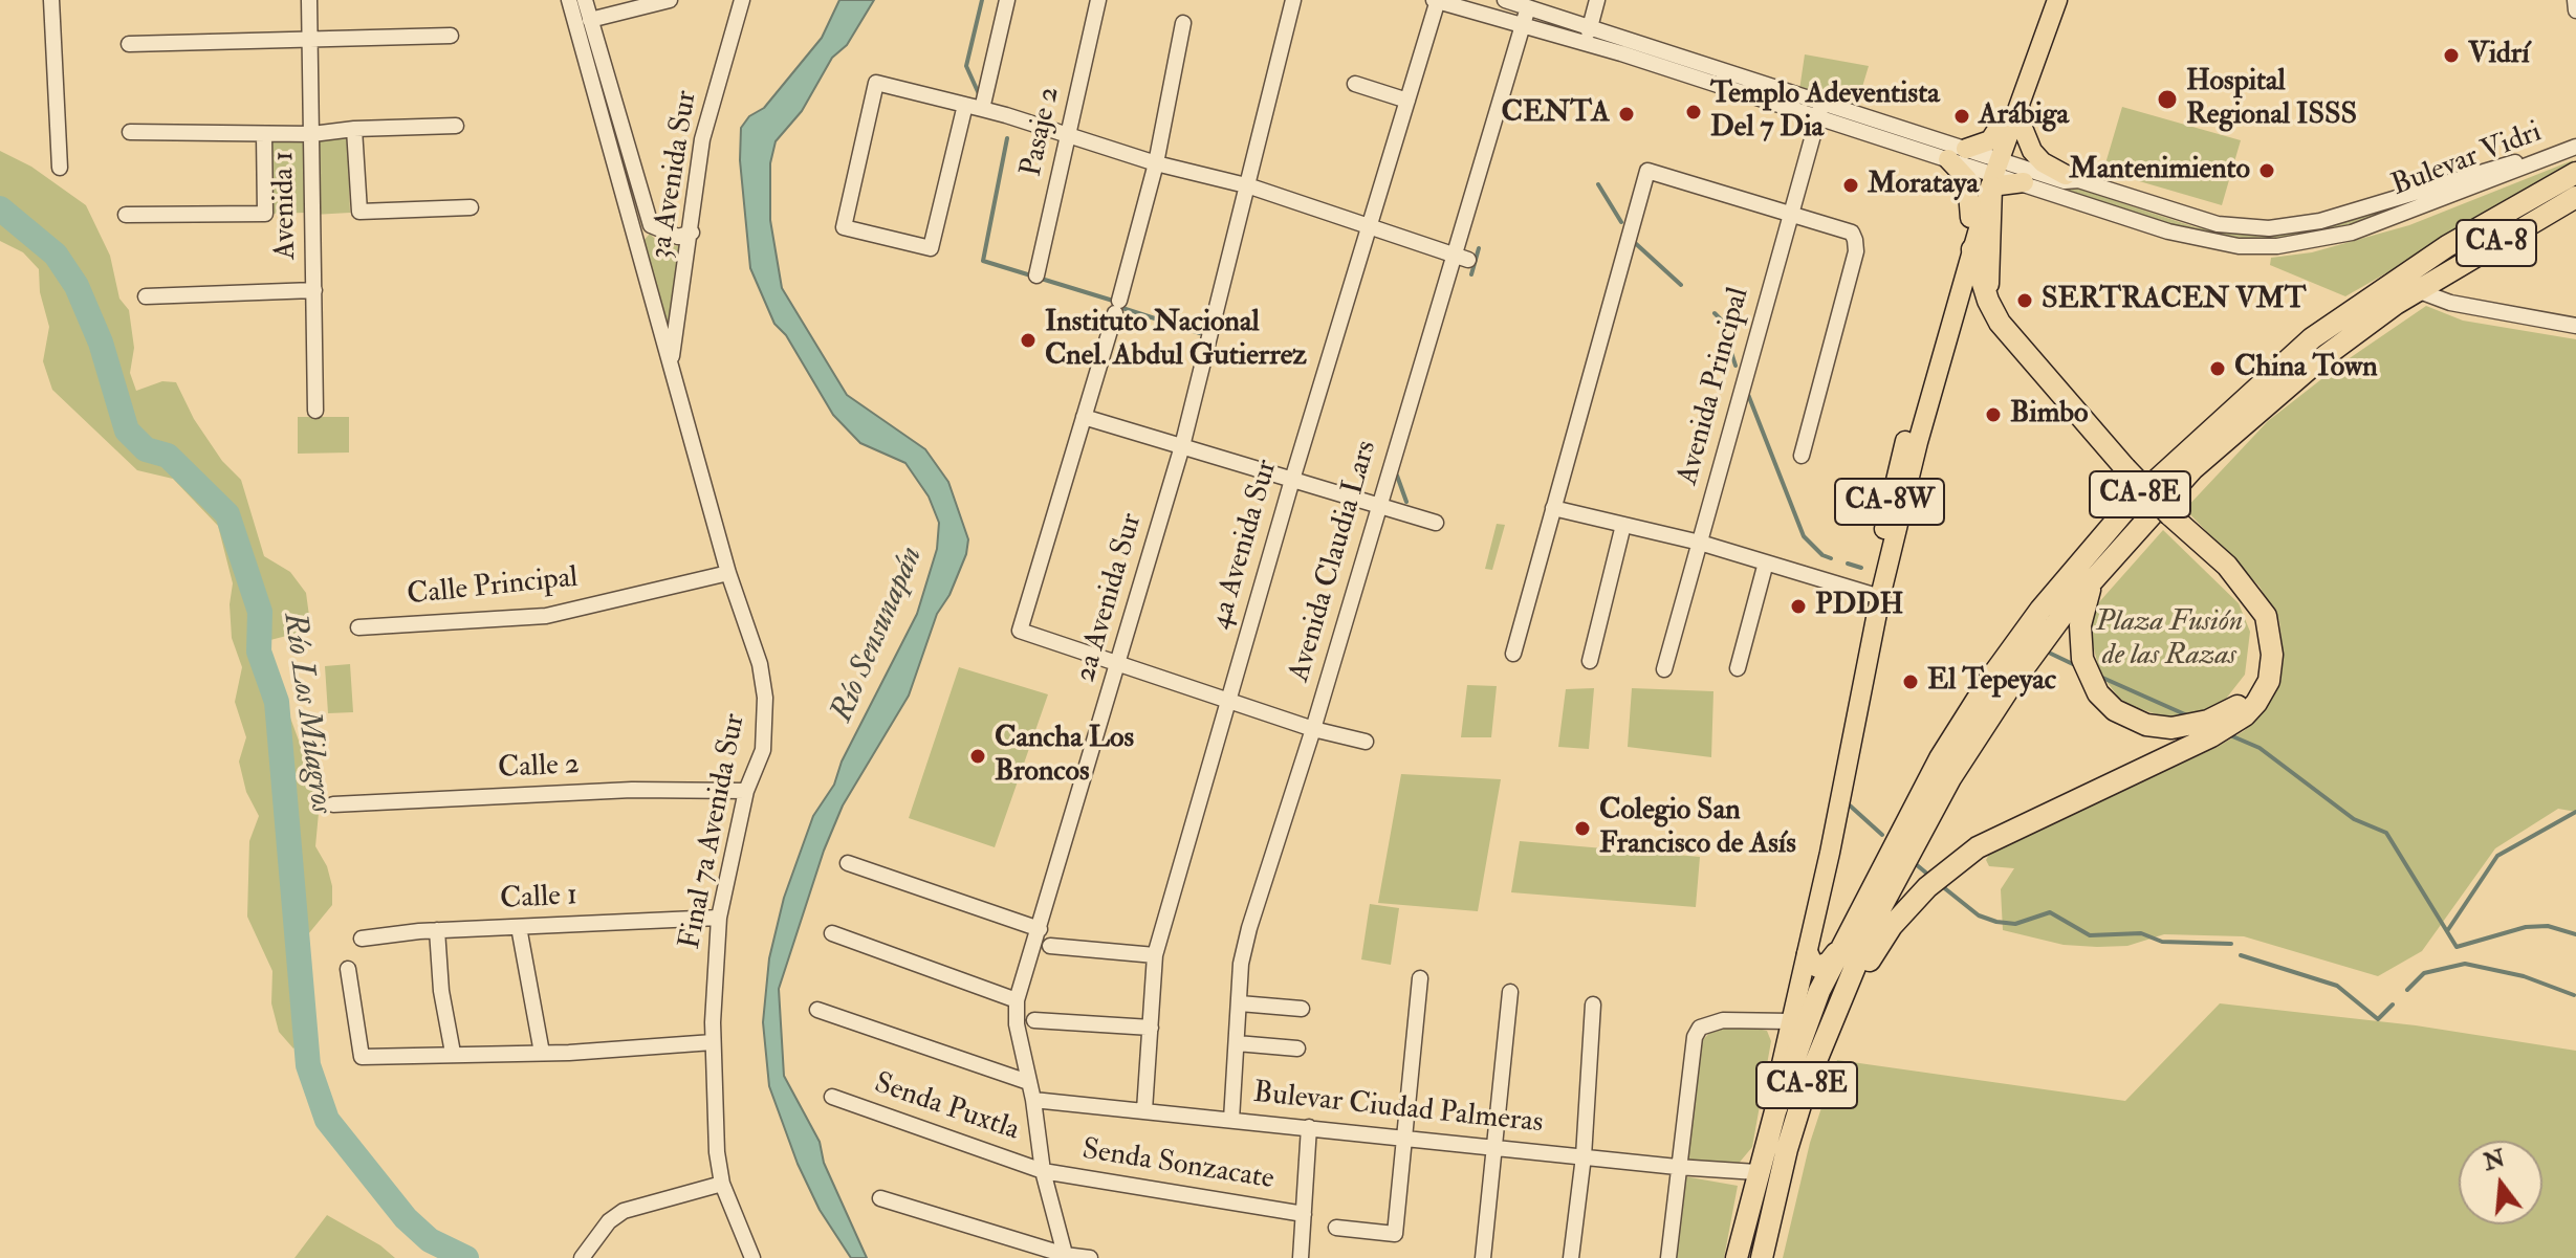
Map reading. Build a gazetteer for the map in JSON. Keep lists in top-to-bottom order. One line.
{"streets":{"highway":["CA-8","CA-8E"],"main road":["CA-8W"],"street":["Pasaje 2","Bulevar Vidri","3a Avenida Sur","Avenida 1","Avenida Principal","4a Avenida Sur","Avenida Claudia Lars","Calle Principal","2a Avenida Sur","Calle 2","Final 7a Avenida Sur","Calle 1","Senda Puxtla","Bulevar Ciudad Palmeras","Senda Sonzacate"]},"crossings":[["Bulevar Vidri","CA-8W"],["3a Avenida Sur","Final 7a Avenida Sur"],["CA-8","CA-8E"],["CA-8E","CA-8W"],["CA-8E","Bulevar Ciudad Palmeras"],["CA-8W","Bulevar Ciudad Palmeras"],["4a Avenida Sur","Bulevar Ciudad Palmeras"],["Avenida Claudia Lars","Bulevar Ciudad Palmeras"],["Calle Principal","Final 7a Avenida Sur"],["2a Avenida Sur","Senda Puxtla"],["2a Avenida Sur","Bulevar Ciudad Palmeras"],["2a Avenida Sur","Senda Sonzacate"],["Calle 2","Final 7a Avenida Sur"],["Final 7a Avenida Sur","Calle 1"],["Senda Puxtla","Senda Sonzacate"]],"water":["Río Sensunapán","Río Los Milagros"],"parks":["Plaza Fusión de las Razas"],"places":["Vidrí","Hospital Regional ISSS","Templo Adeventista Del 7 Dia","CENTA","Arábiga","Mantenimiento","Morataya","SERTRACEN VMT","Instituto Nacional Cnel. Abdul Gutierrez","China Town","Bimbo","PDDH","El Tepeyac","Cancha Los Broncos","Colegio San Francisco de Asís"],"north":"top"}
